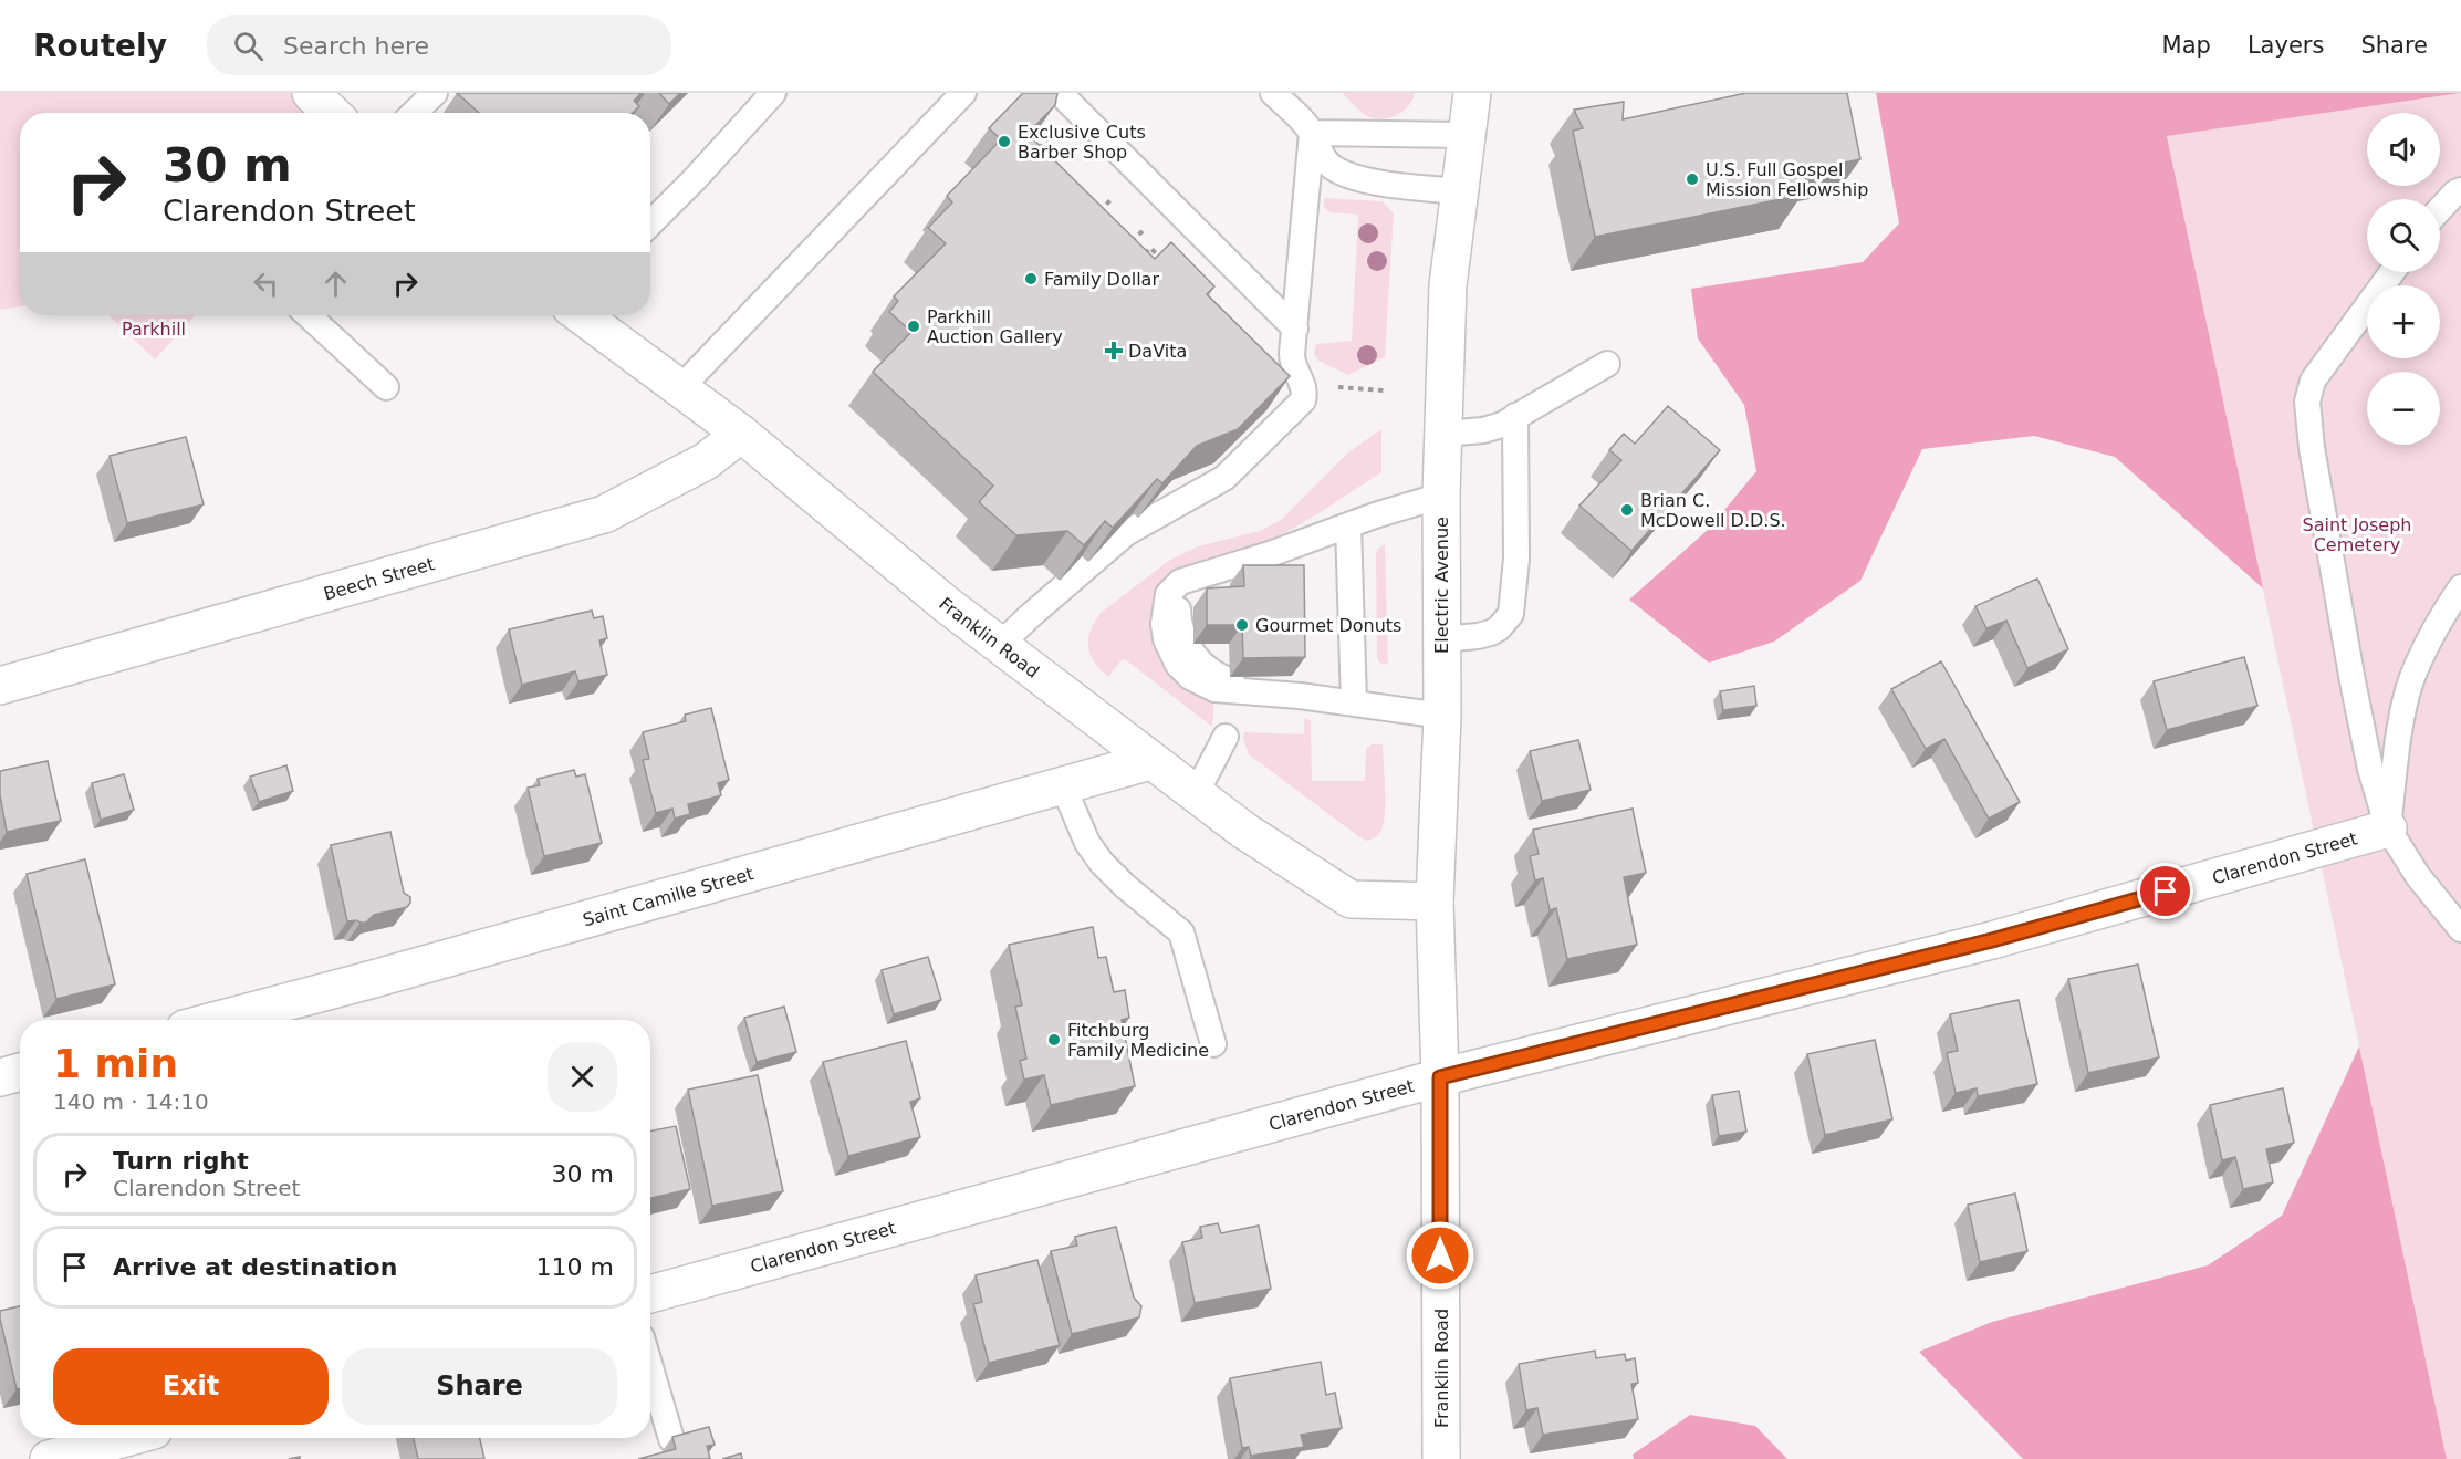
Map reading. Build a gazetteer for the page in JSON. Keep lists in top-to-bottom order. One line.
{"streets":{"street":["Beech Street","Electric Avenue","Franklin Road","Clarendon Street","Saint Camille Street"]},"crossings":[["Beech Street","Franklin Road"],["Electric Avenue","Franklin Road"],["Electric Avenue","Clarendon Street"],["Franklin Road","Clarendon Street"],["Franklin Road","Saint Camille Street"]],"parks":["Parkhill","Saint Joseph Cemetery"],"places":{"other":["Exclusive Cuts Barber Shop","U.S. Full Gospel Mission Fellowship","Family Dollar","Parkhill Auction Gallery","Brian C. McDowell D.D.S.","Gourmet Donuts","Fitchburg Family Medicine"],"health":["DaVita"]},"page":{"header":"Routely","search":"Search here","nav":["Map","Layers","Share"],"map_buttons":["+","−"],"turn":["30 m","Clarendon Street"],"heading":["1 min","140 m · 14:10"],"list":[{"name":"Turn right","note":"Clarendon Street","value":"30 m"},{"name":"Arrive at destination","value":"110 m"}],"buttons":["Exit","Share"]}}
